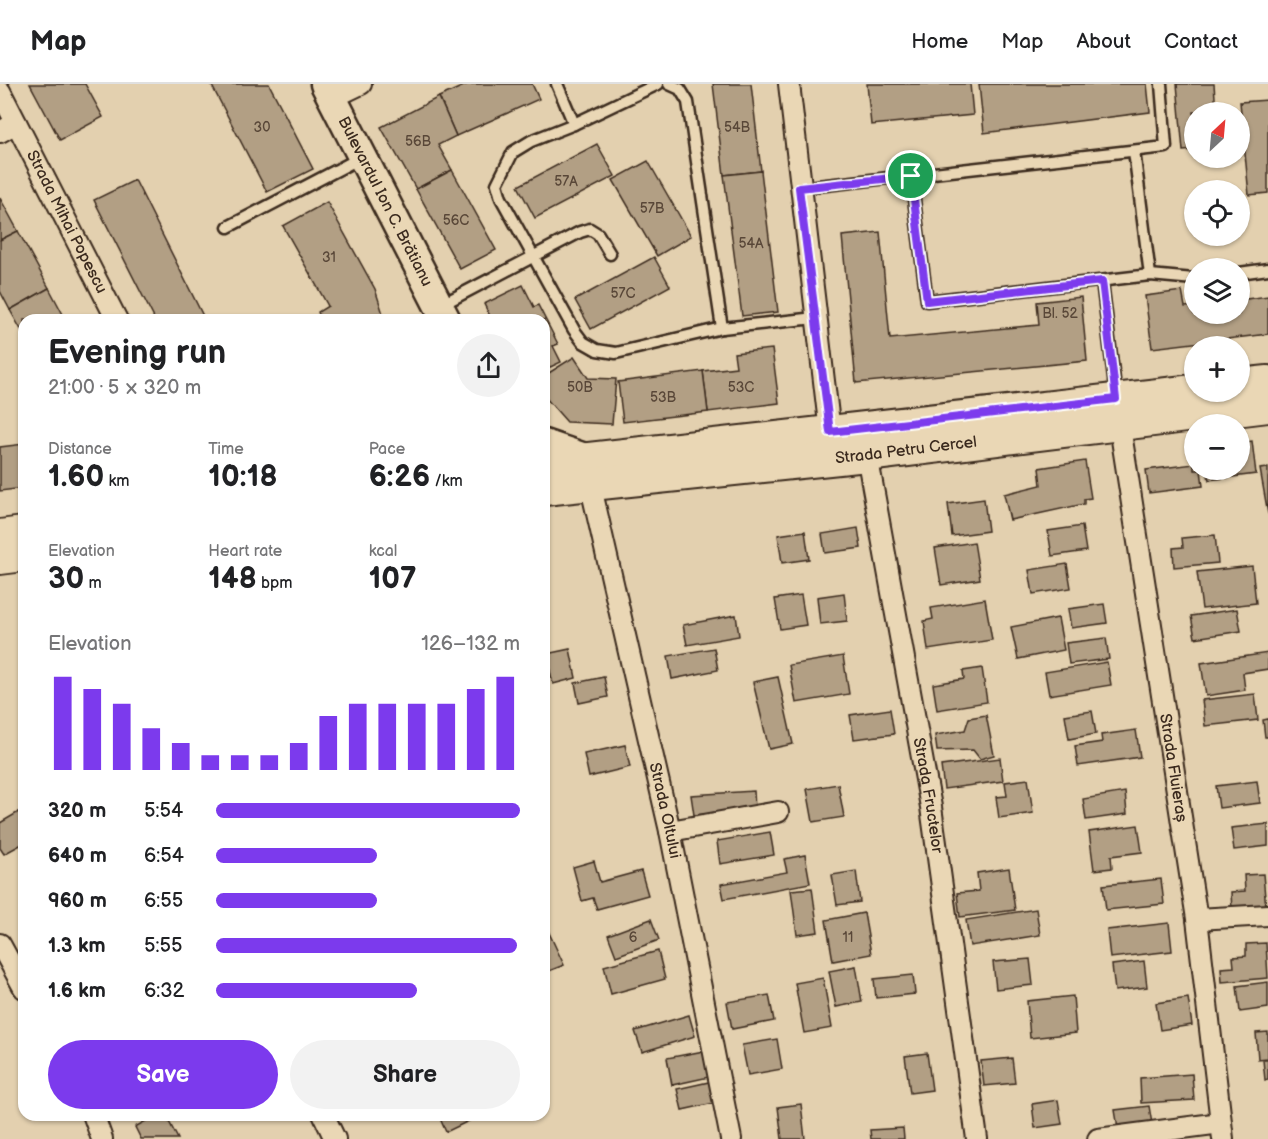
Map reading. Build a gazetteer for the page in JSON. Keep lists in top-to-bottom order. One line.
{"streets":{"main road":["Bulevardul Ion C. Brătianu","Strada Petru Cercel"],"street":["Strada Mihai Popescu","Strada Fluieraș","Strada Fructelor","Strada Oltului"]},"crossings":[["Strada Petru Cercel","Strada Fluieraș"],["Strada Petru Cercel","Strada Fructelor"],["Strada Petru Cercel","Strada Oltului"]],"house_numbers":["30","54B","56B","57A","57B","56C","54A","31","57C","Bl. 52","50B","53C","53B","6","11"],"north":"top right","page":{"header":"Map","nav":["Home","Map","About","Contact"],"map_buttons":["+","−"],"heading":["Evening run","21:00 · 5 × 320 m"],"stats":[["Distance","1.60 km"],["Time","10:18"],["Pace","6:26 /km"],["Elevation","30 m"],["Heart rate","148 bpm"],["kcal","107"]],"chart":["Elevation","126–132 m"],"list":[{"name":"320 m","note":"5:54"},{"name":"640 m","note":"6:54"},{"name":"960 m","note":"6:55"},{"name":"1.3 km","note":"5:55"},{"name":"1.6 km","note":"6:32"}],"buttons":["Save","Share"]}}
